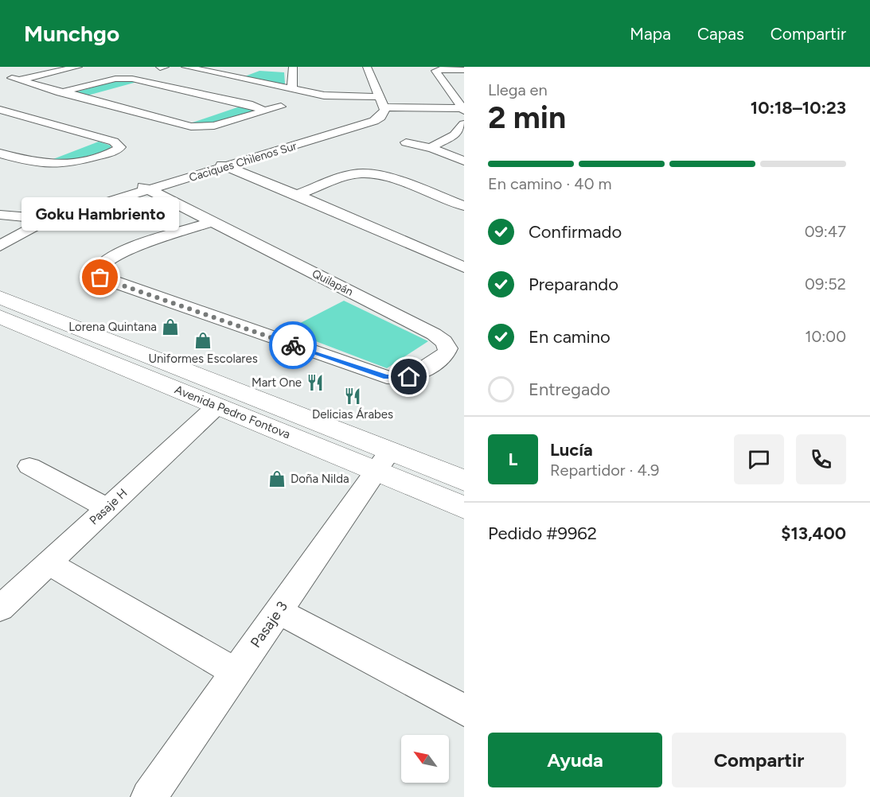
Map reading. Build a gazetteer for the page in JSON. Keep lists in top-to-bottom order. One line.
{"streets":{"street":["Caciques Chilenos Sur","Quilapán","Avenida Pedro Fontova","Pasaje H","Pasaje 3"]},"crossings":[["Caciques Chilenos Sur","Quilapán"],["Avenida Pedro Fontova","Pasaje H"],["Avenida Pedro Fontova","Pasaje 3"]],"places":{"other":["Goku Hambriento"],"shop":["Lorena Quintana","Uniformes Escolares","Doña Nilda"],"restaurant":["Mart One","Delicias Árabes"]},"north":"top left","page":{"header":"Munchgo","nav":["Mapa","Capas","Compartir"],"heading":["2 min","Llega en","10:18–10:23"],"panel":["Lucía","Repartidor · 4.9","Pedido #9962","$13,400"],"bar":"En camino · 40 m","bubble":"Goku Hambriento","list":[["Confirmado","09:47"],["Preparando","09:52"],["En camino","10:00"],"Entregado"],"round":"L","buttons":["Ayuda","Compartir"]}}
